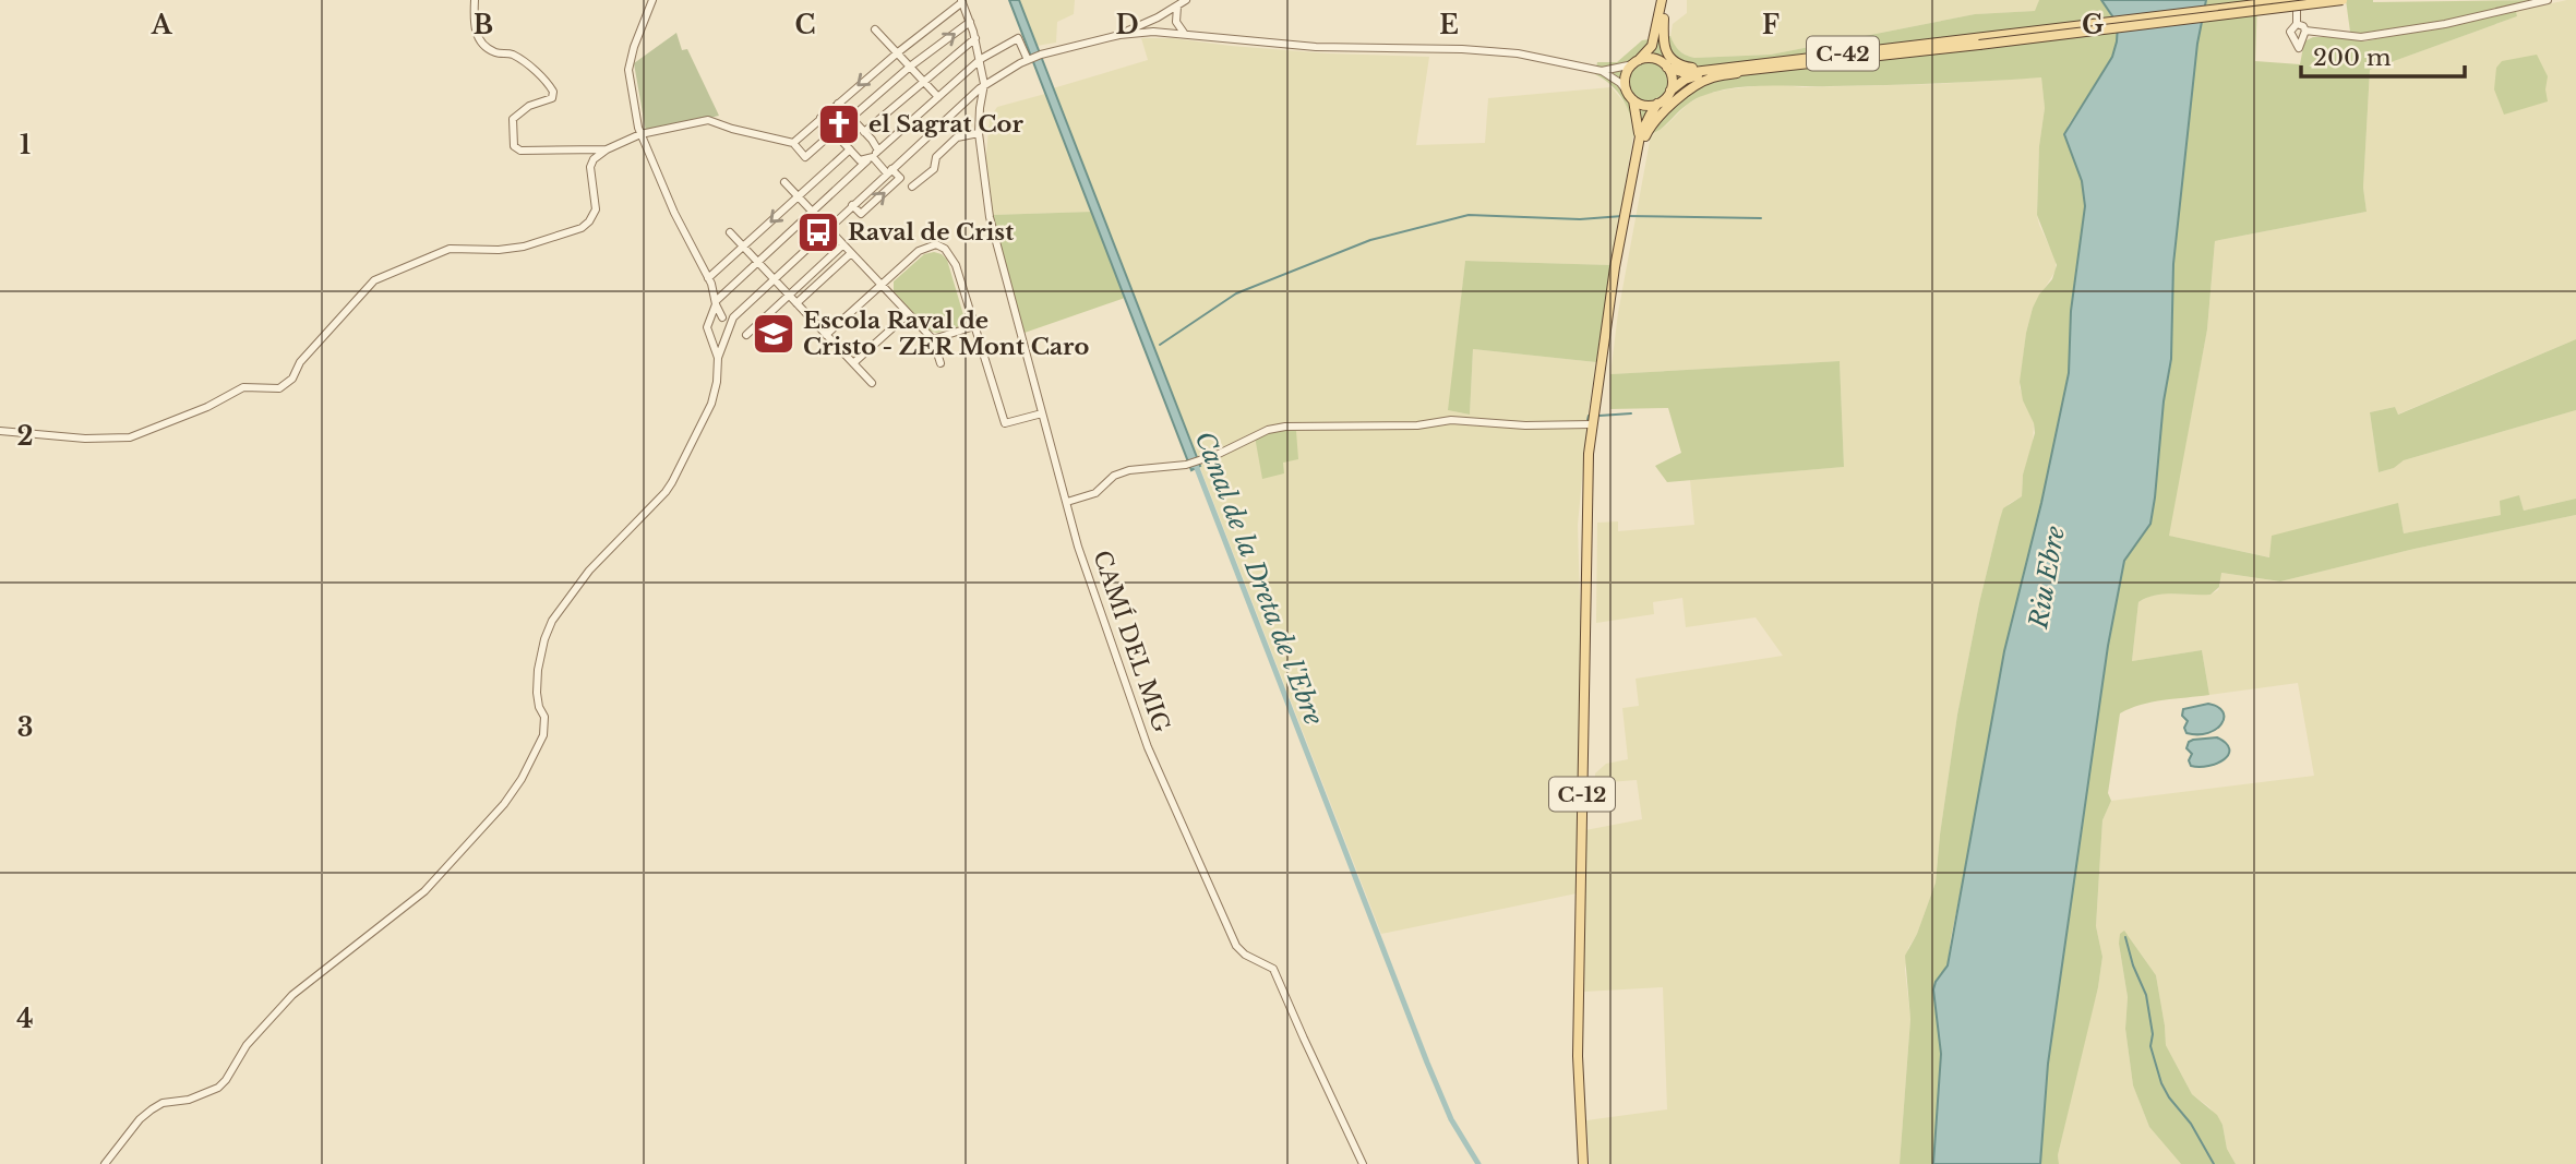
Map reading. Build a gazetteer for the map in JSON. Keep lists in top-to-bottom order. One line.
{"streets":{"main road":["C-42","C-12"],"street":["CAMÍ DEL MIG"]},"crossings":[["C-42","C-12"]],"water":["Riu Ebre","Canal de la Dreta de l'Ebre"],"places":{"church":["el Sagrat Cor"],"bus stop":["Raval de Crist"],"school or university":["Escola Raval de Cristo - ZER Mont Caro"]},"scale_bar":"200 m","grid":{"columns":["A","B","C","D","E","F","G"],"rows":["1","2","3","4"]}}
